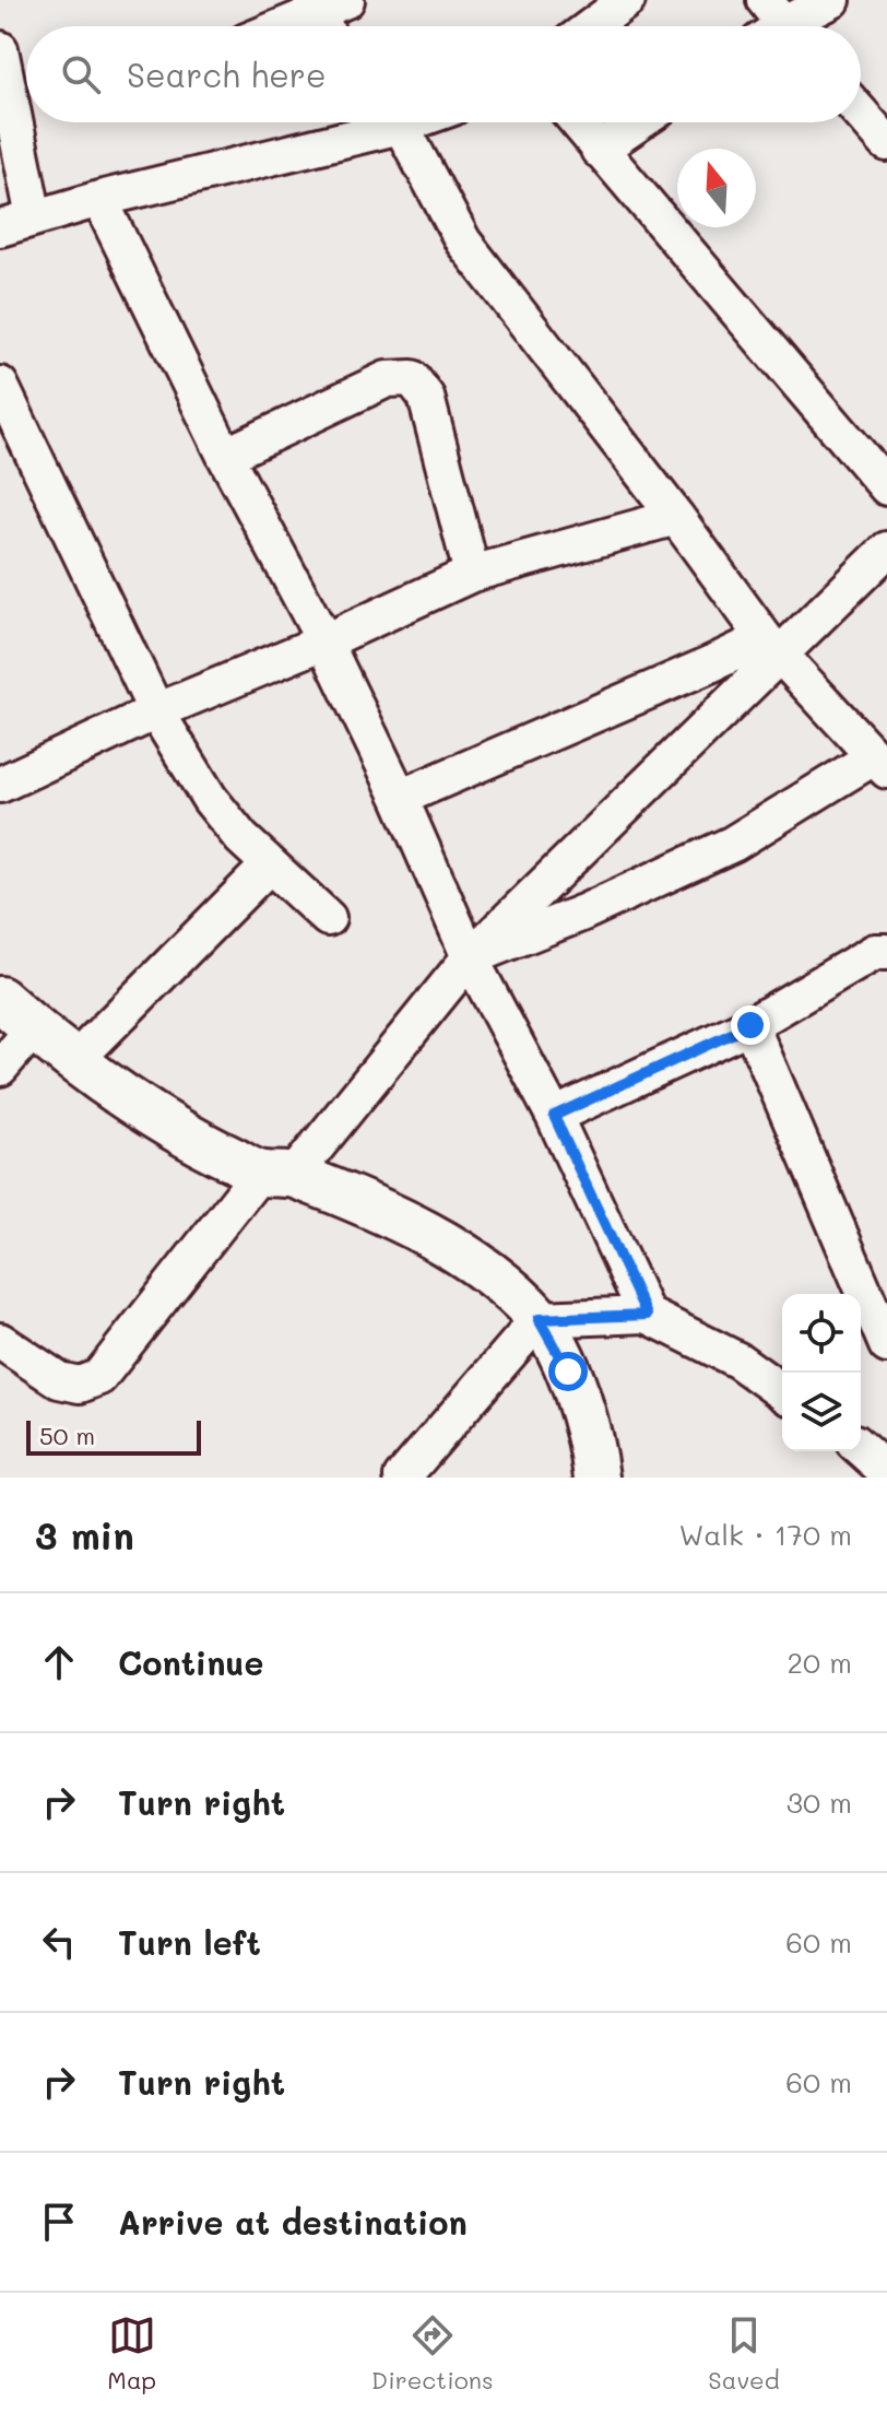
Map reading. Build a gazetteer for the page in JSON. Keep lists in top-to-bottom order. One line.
{"scale_bar":"50 m","north":"top","page":{"search":"Search here","scale":"50 m","heading":["3 min","Walk · 170 m"],"list":[["Continue","20 m"],["Turn right","30 m"],["Turn left","60 m"],["Turn right","60 m"],"Arrive at destination"],"nav":["Map","Directions","Saved"]}}
